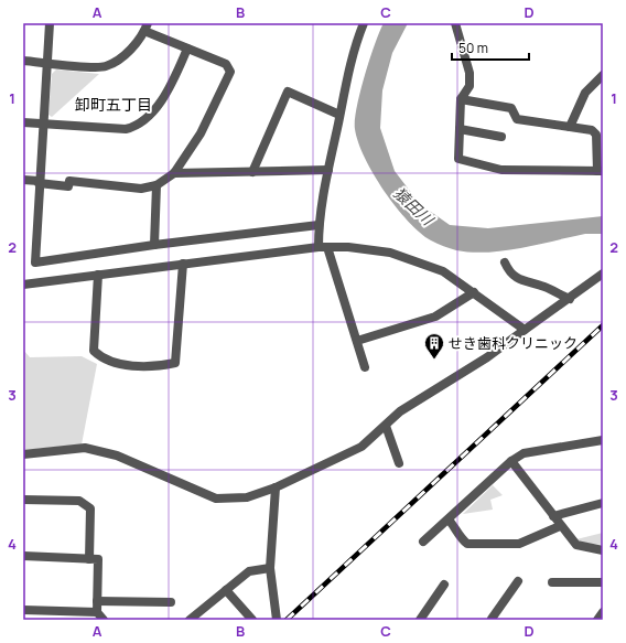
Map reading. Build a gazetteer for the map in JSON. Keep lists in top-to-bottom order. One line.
{"districts":["卸町五丁目"],"water":["猿田川"],"places":{"building":["せき歯科クリニック"]},"scale_bar":"50 m","grid":{"columns":["A","B","C","D"],"rows":["1","2","3","4"]}}
